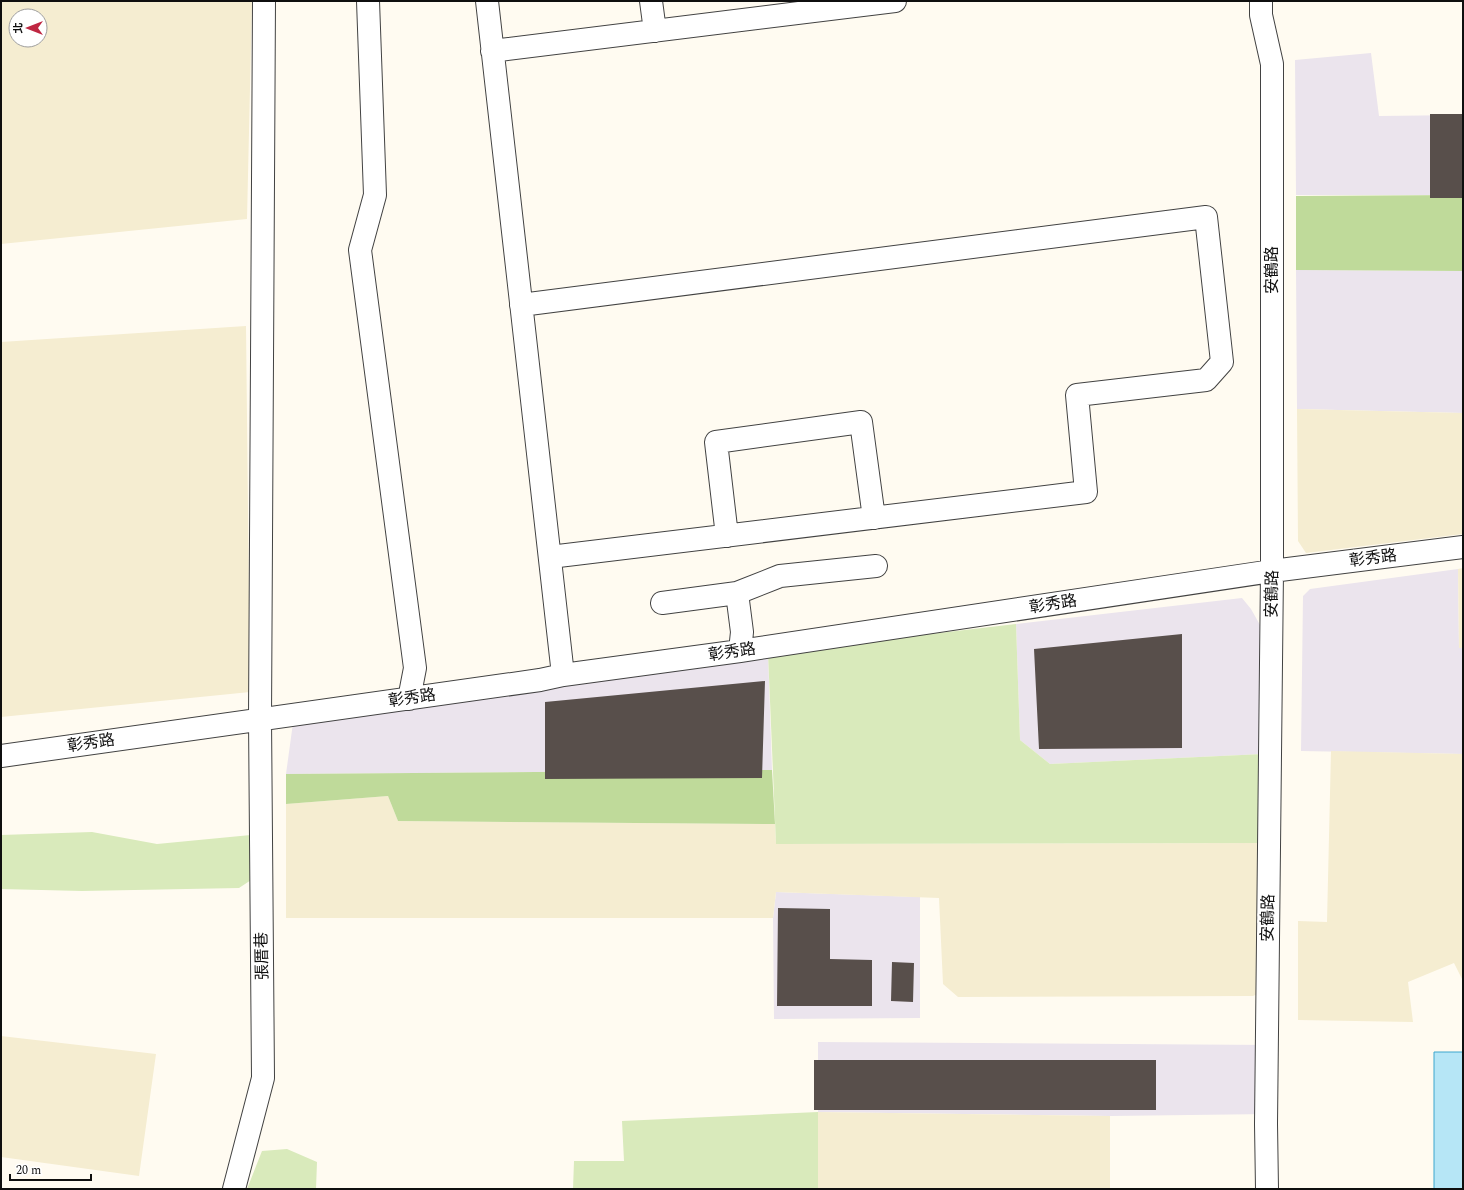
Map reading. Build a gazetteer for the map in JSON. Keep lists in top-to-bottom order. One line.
{"streets":{"street":["安鶴路","彰秀路","張厝巷"]},"crossings":[["安鶴路","彰秀路"],["彰秀路","張厝巷"]],"scale_bar":"20 m","north":"left"}
